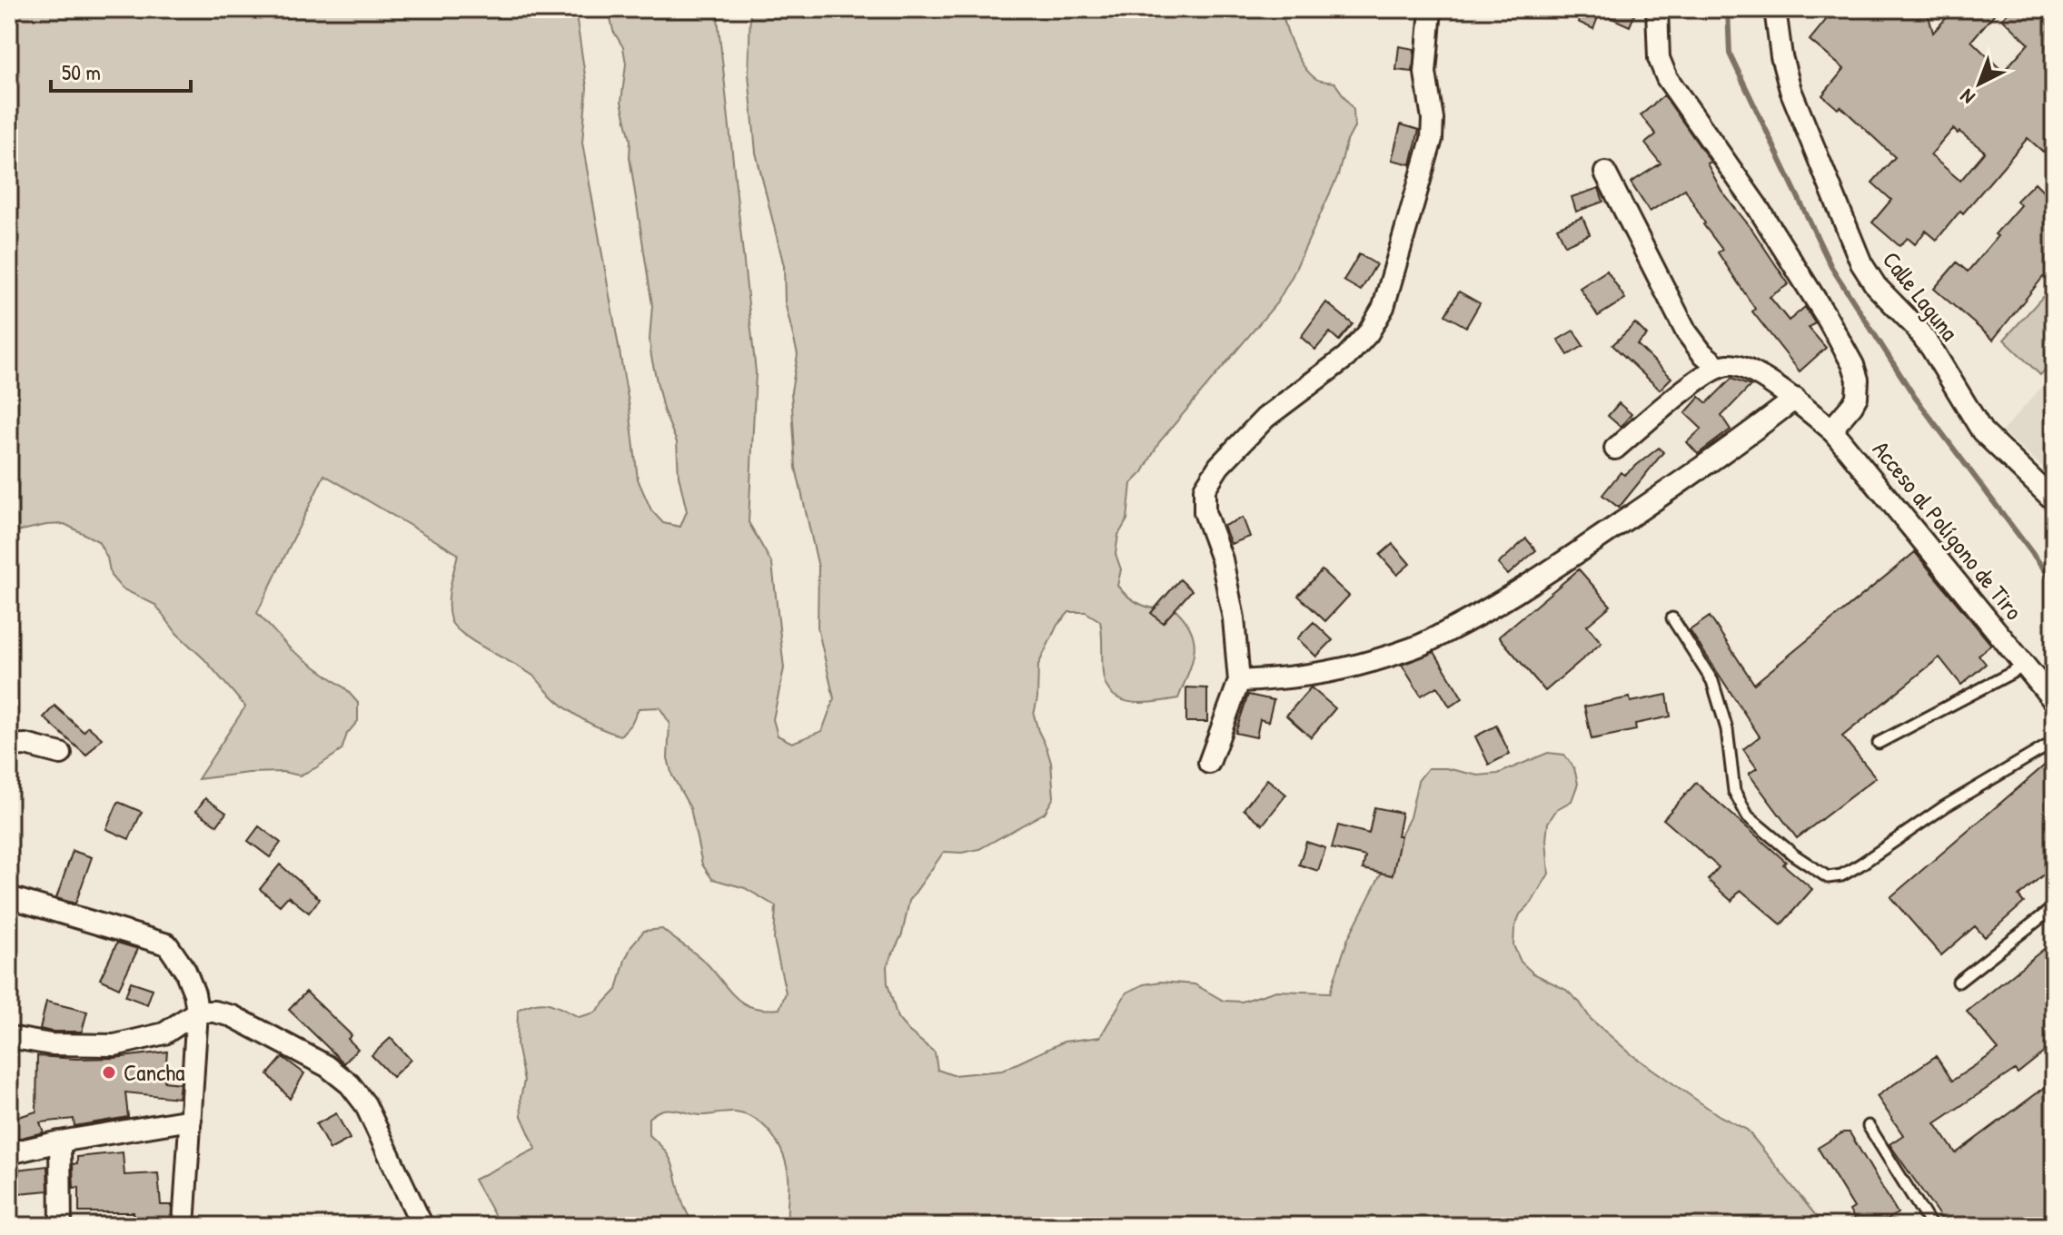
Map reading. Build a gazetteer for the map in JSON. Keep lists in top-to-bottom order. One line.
{"streets":{"street":["Calle Laguna","Acceso al Polígono de Tiro"]},"places":["Cancha"],"scale_bar":"50 m","north":"bottom left"}
